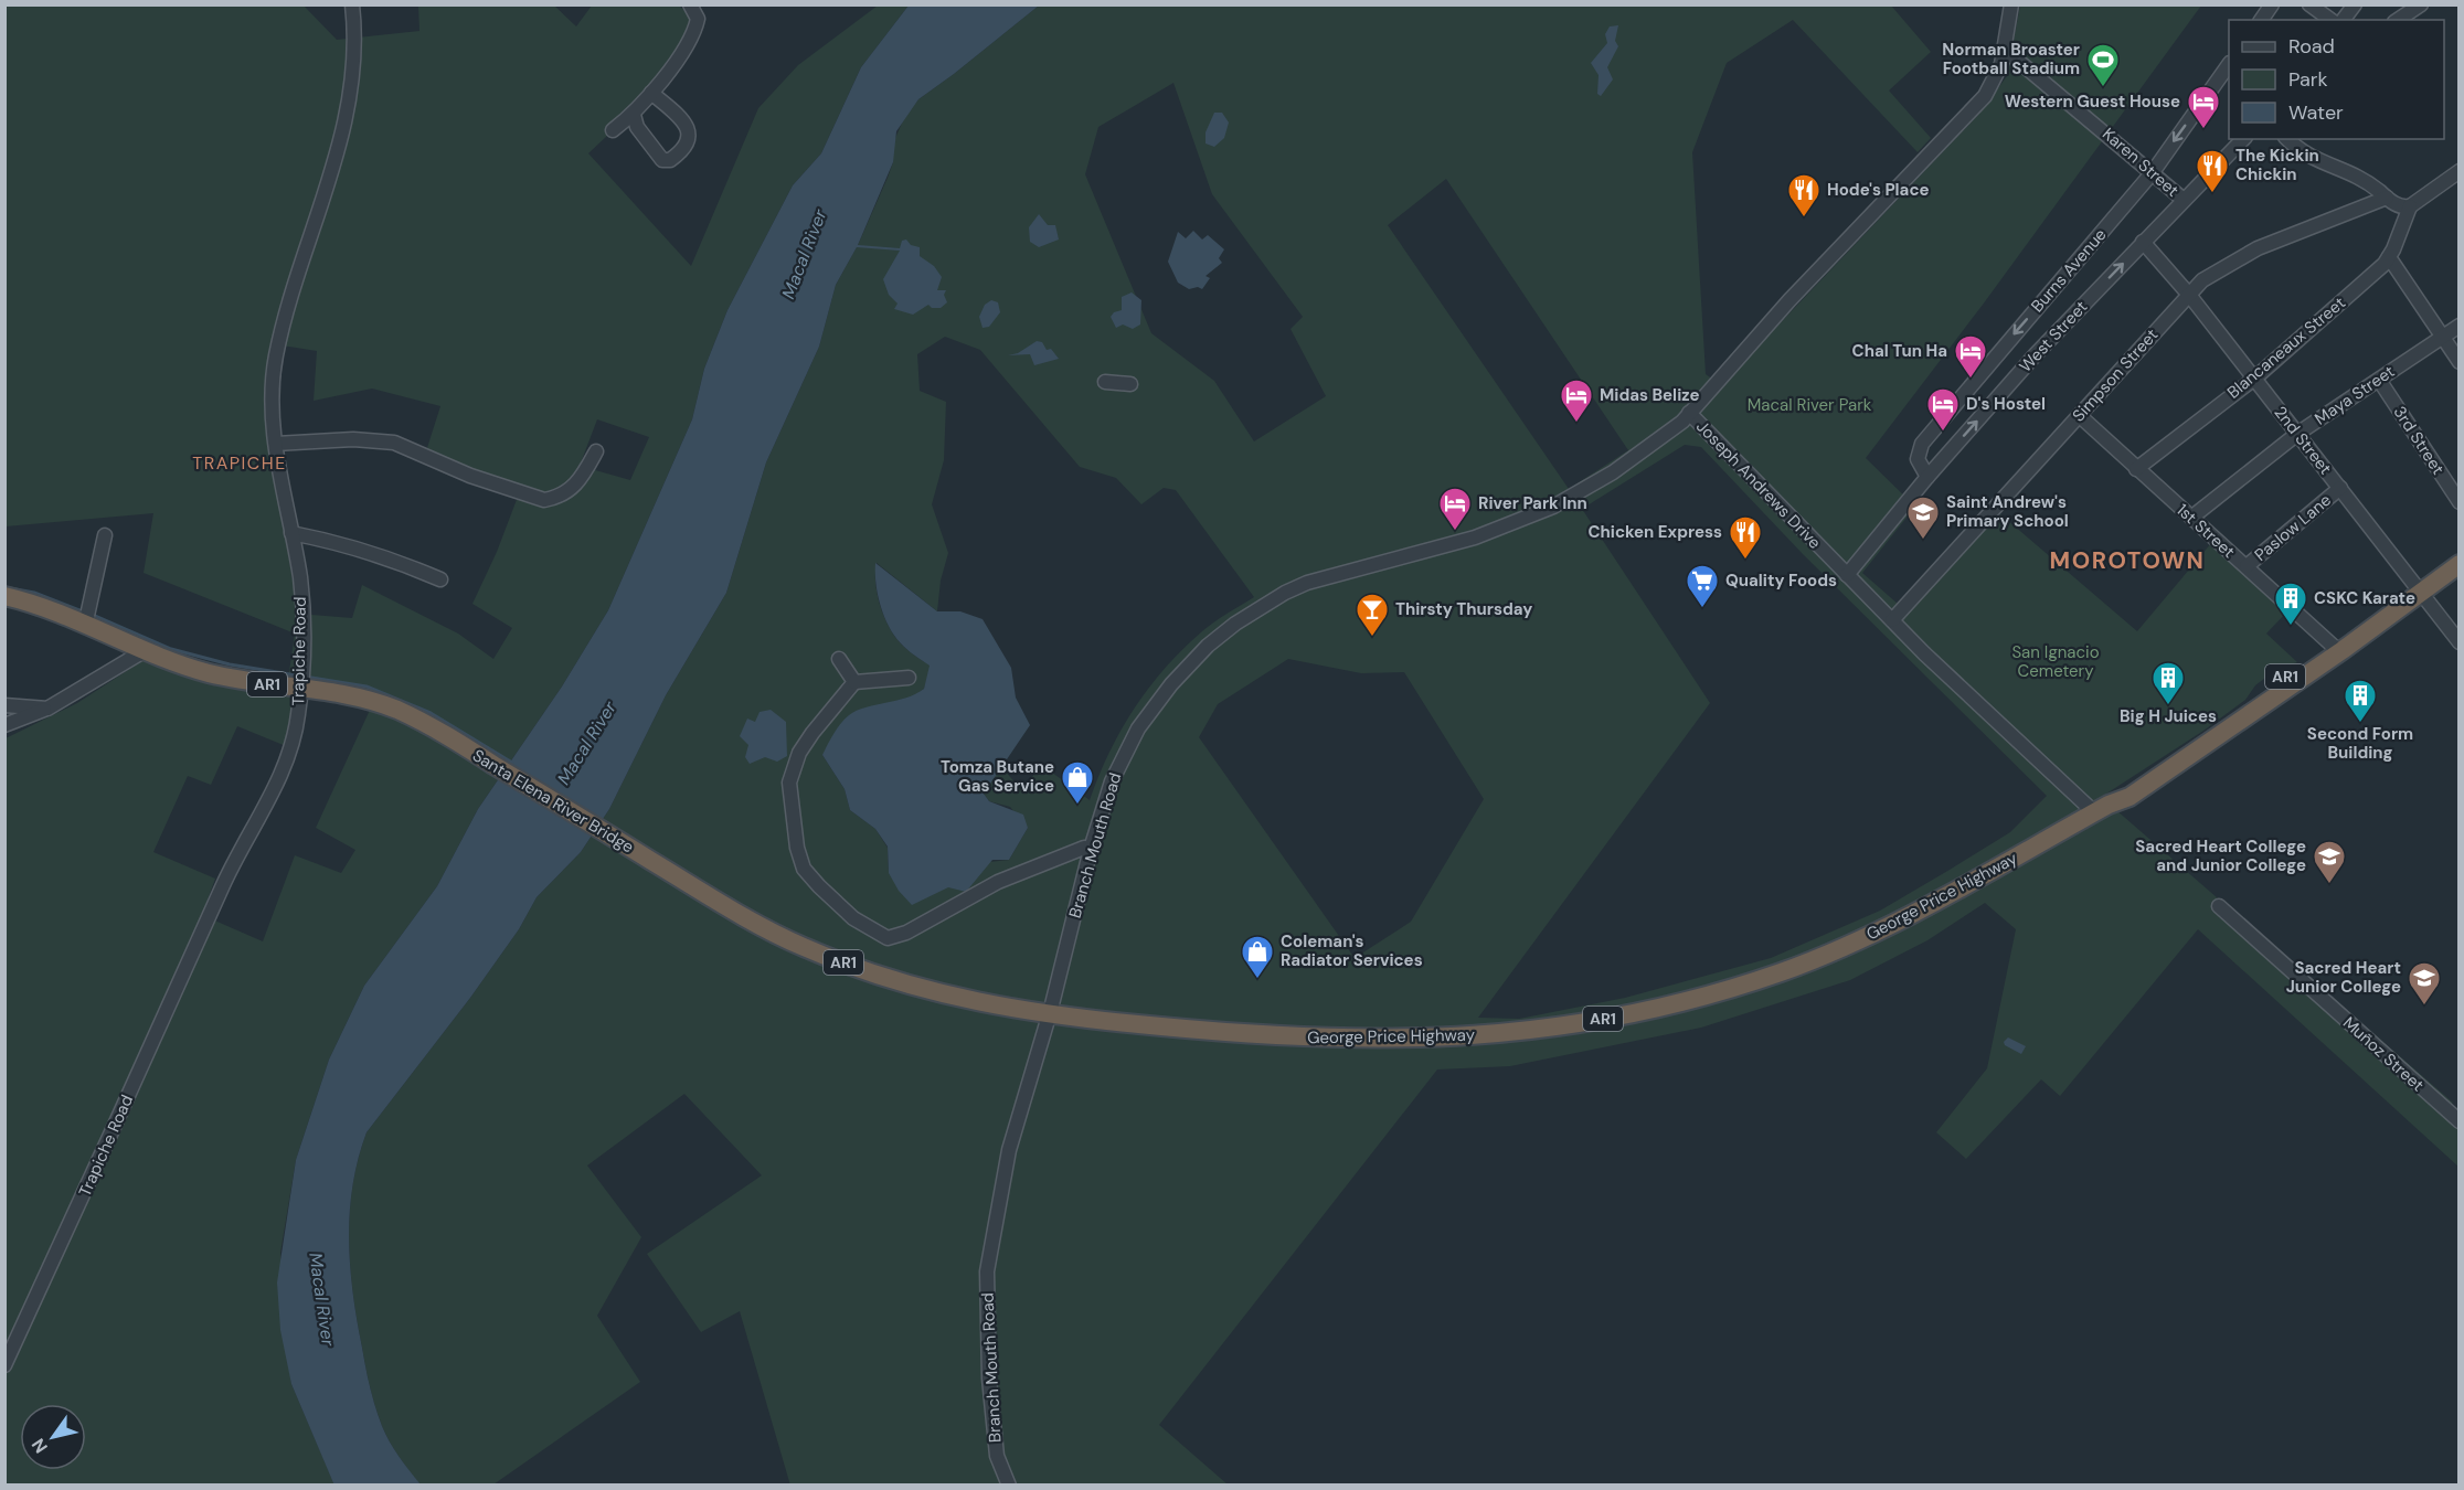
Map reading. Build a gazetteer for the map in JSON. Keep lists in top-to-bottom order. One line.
{"streets":{"highway":["AR1","Santa Elena River Bridge","George Price Highway"],"street":["Karen Street","Burns Avenue","West Street","Blancaneaux Street","Simpson Street","Maya Street","2nd Street","3rd Street","Joseph Andrews Drive","Paslow Lane","1st Street","Trapiche Road","Branch Mouth Road","Muñoz Street"]},"crossings":[["Karen Street","Burns Avenue"],["Karen Street","West Street"],["Karen Street","Joseph Andrews Drive"],["Burns Avenue","West Street"],["West Street","2nd Street"],["West Street","Joseph Andrews Drive"],["Blancaneaux Street","2nd Street"],["Blancaneaux Street","1st Street"],["Simpson Street","2nd Street"],["Simpson Street","Joseph Andrews Drive"],["Simpson Street","1st Street"],["Maya Street","2nd Street"],["Maya Street","3rd Street"],["Maya Street","1st Street"],["2nd Street","Paslow Lane"],["2nd Street","AR1"],["Joseph Andrews Drive","Branch Mouth Road"],["Joseph Andrews Drive","George Price Highway"],["Paslow Lane","1st Street"],["1st Street","AR1"],["Trapiche Road","AR1"],["Trapiche Road","Santa Elena River Bridge"],["AR1","Santa Elena River Bridge"],["AR1","George Price Highway"],["Santa Elena River Bridge","George Price Highway"],["Branch Mouth Road","George Price Highway"]],"one_way":["Burns Avenue","West Street"],"districts":["TRAPICHE","MOROTOWN"],"water":["Macal River"],"parks":["Macal River Park","San Ignacio Cemetery"],"places":{"sports":["Norman Broaster Football Stadium"],"hotel":["Western Guest House","Chal Tun Ha","Midas Belize","D's Hostel","River Park Inn"],"restaurant":["The Kickin Chickin","Hode's Place","Chicken Express"],"school or university":["Saint Andrew's Primary School","Sacred Heart College and Junior College","Sacred Heart Junior College"],"supermarket":["Quality Foods"],"building":["CSKC Karate","Big H Juices","Second Form Building"],"bar":["Thirsty Thursday"],"shop":["Tomza Butane Gas Service","Coleman's Radiator Services"]},"legend":["Road","Park","Water"],"north":"bottom left"}
